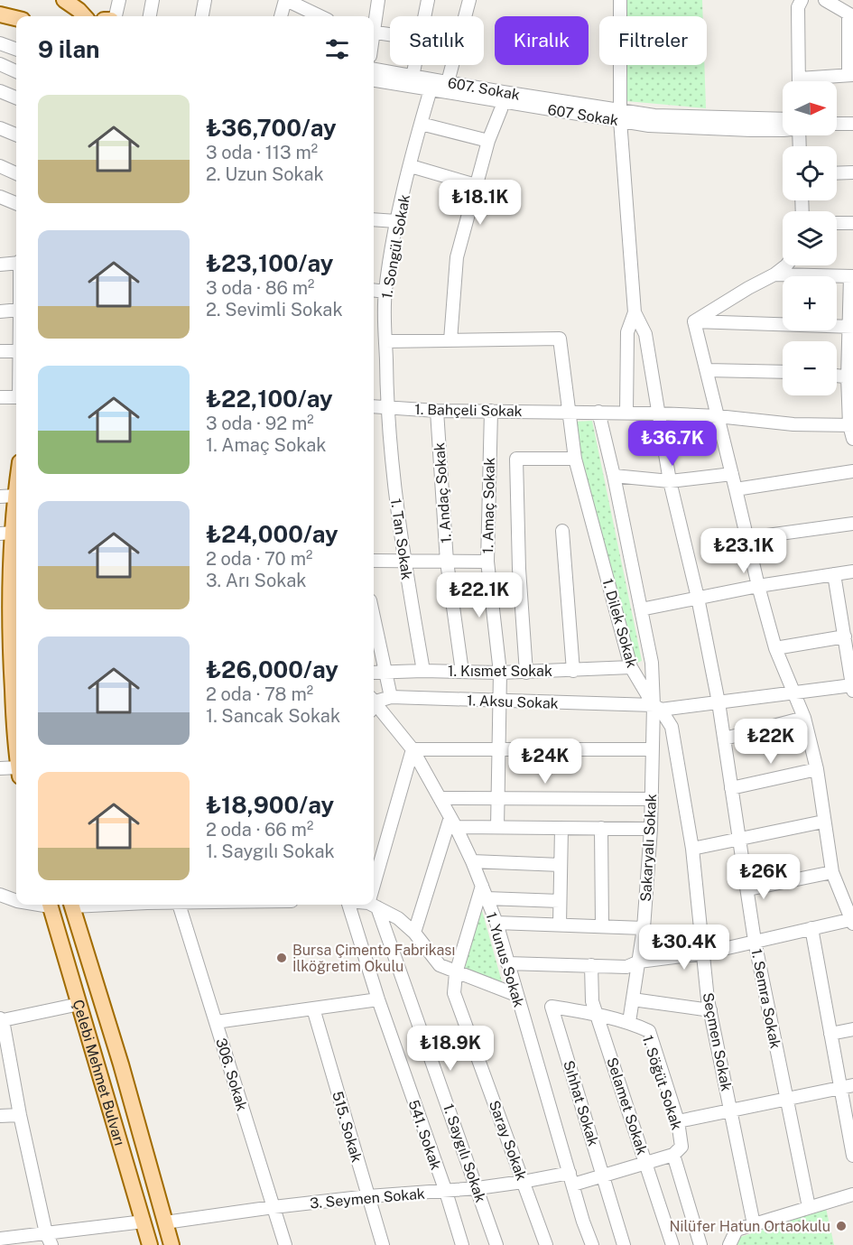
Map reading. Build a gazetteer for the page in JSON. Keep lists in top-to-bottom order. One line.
{"streets":{"main road":["Çelebi Mehmet Bulvarı"],"street":["607. Sokak","607 Sokak","1. Songül Sokak","1. Bahçeli Sokak","1. Andaç Sokak","1. Amaç Sokak","1. Tan Sokak","1. Dilek Sokak","1. Kısmet Sokak","1. Aksu Sokak","Sakaryalı Sokak","1. Yunus Sokak","1. Semra Sokak","Seçmen Sokak","306. Sokak","1. Söğüt Sokak","Sıhhat Sokak","Selamet Sokak","515. Sokak","541. Sokak","Saray Sokak","1. Saygılı Sokak","3. Seymen Sokak"]},"crossings":[["607. Sokak","607 Sokak"],["607 Sokak","1. Songül Sokak"],["1. Songül Sokak","1. Bahçeli Sokak"],["1. Songül Sokak","1. Tan Sokak"],["1. Bahçeli Sokak","1. Andaç Sokak"],["1. Bahçeli Sokak","1. Amaç Sokak"],["1. Bahçeli Sokak","1. Tan Sokak"],["1. Bahçeli Sokak","1. Dilek Sokak"],["1. Bahçeli Sokak","1. Semra Sokak"],["1. Andaç Sokak","1. Kısmet Sokak"],["1. Amaç Sokak","1. Kısmet Sokak"],["1. Amaç Sokak","1. Aksu Sokak"],["1. Tan Sokak","1. Kısmet Sokak"],["1. Dilek Sokak","1. Kısmet Sokak"],["1. Dilek Sokak","1. Aksu Sokak"],["1. Dilek Sokak","Sakaryalı Sokak"],["1. Dilek Sokak","Seçmen Sokak"],["1. Aksu Sokak","Sakaryalı Sokak"],["1. Aksu Sokak","1. Semra Sokak"],["1. Aksu Sokak","Seçmen Sokak"],["Sakaryalı Sokak","Seçmen Sokak"],["Sakaryalı Sokak","1. Söğüt Sokak"],["1. Yunus Sokak","Saray Sokak"],["1. Yunus Sokak","3. Seymen Sokak"],["Çelebi Mehmet Bulvarı","3. Seymen Sokak"],["306. Sokak","3. Seymen Sokak"],["1. Söğüt Sokak","Sıhhat Sokak"],["1. Söğüt Sokak","Selamet Sokak"],["1. Söğüt Sokak","3. Seymen Sokak"],["Sıhhat Sokak","Selamet Sokak"],["Sıhhat Sokak","3. Seymen Sokak"],["Selamet Sokak","3. Seymen Sokak"],["515. Sokak","3. Seymen Sokak"],["541. Sokak","3. Seymen Sokak"],["Saray Sokak","3. Seymen Sokak"],["1. Saygılı Sokak","3. Seymen Sokak"]],"places":["Bursa Çimento Fabrikası İlköğretim Okulu","Nilüfer Hatun Ortaokulu"],"north":"right","page":{"chip":["Satılık","Kiralık","Filtreler"],"heading":"9 ilan","map_buttons":["+","−"],"list":[{"name":"₺36,700/ay","note":"3 oda · 113 m² · 2. Uzun Sokak"},{"name":"₺23,100/ay","note":"3 oda · 86 m² · 2. Sevimli Sokak"},{"name":"₺22,100/ay","note":"3 oda · 92 m² · 1. Amaç Sokak"},{"name":"₺24,000/ay","note":"2 oda · 70 m² · 3. Arı Sokak"},{"name":"₺26,000/ay","note":"2 oda · 78 m² · 1. Sancak Sokak"},{"name":"₺18,900/ay","note":"2 oda · 66 m² · 1. Saygılı Sokak"}],"price":["₺18.1K","₺36.7K","₺23.1K","₺22.1K","₺22K","₺24K","₺26K","₺30.4K","₺18.9K"]}}
